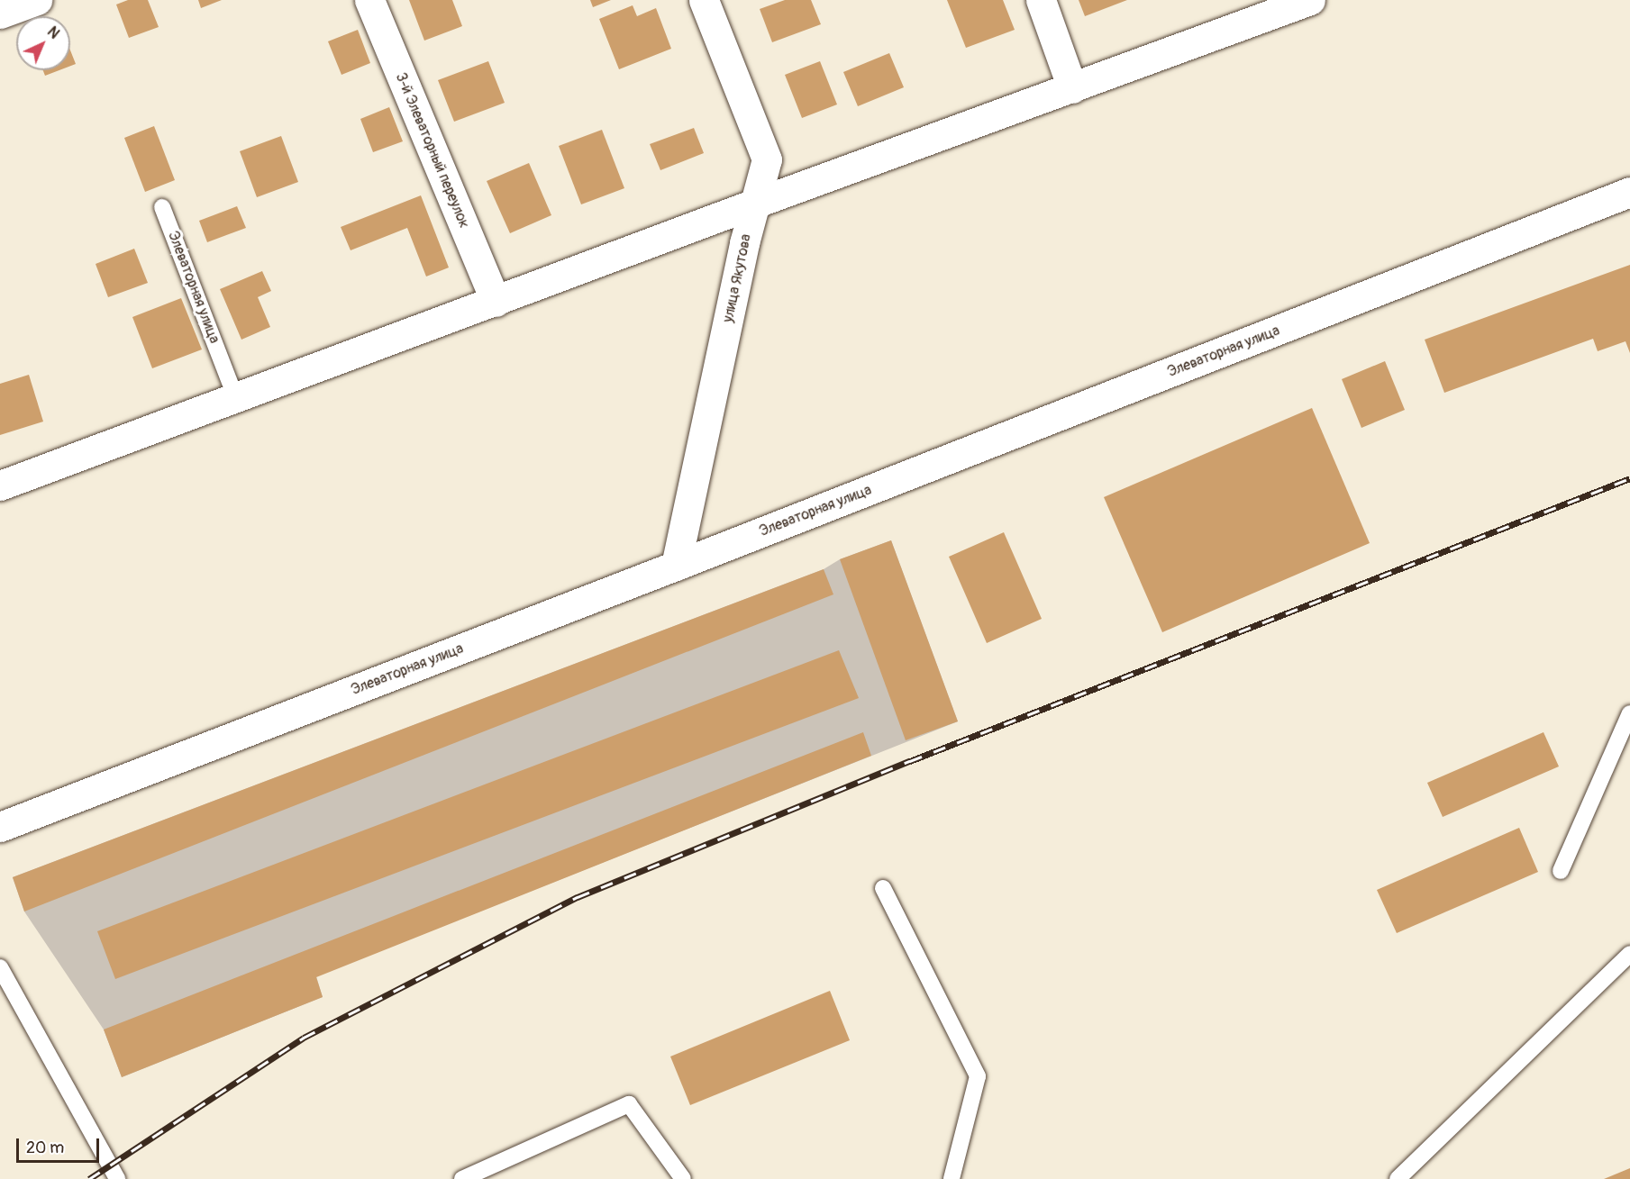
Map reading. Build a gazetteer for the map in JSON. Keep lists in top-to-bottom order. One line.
{"streets":{"street":["3-й Элеваторный переулок","улица Якутова","Элеваторная улица"]},"crossings":[["улица Якутова","Элеваторная улица"]],"scale_bar":"20 m","north":"top right"}
